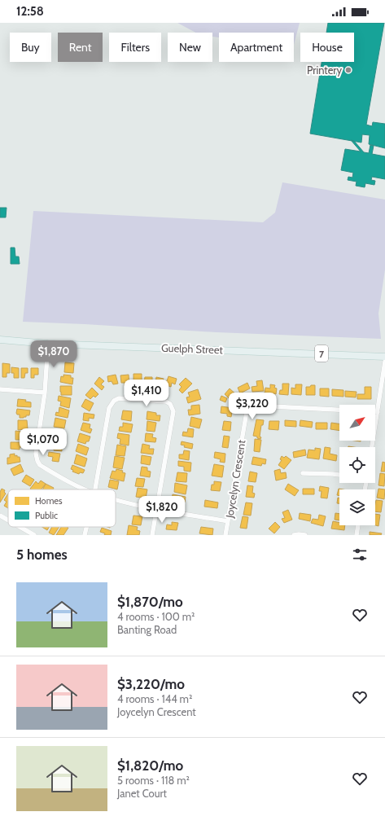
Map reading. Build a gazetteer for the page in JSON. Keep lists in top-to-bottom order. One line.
{"streets":{"main road":["Guelph Street","7"],"street":["Joycelyn Crescent"]},"places":["Printery"],"legend":["Homes","Public"],"north":"top right","page":{"status":"12:58","chip":["Buy","Rent","Filters","New","Apartment","House"],"price":["$1,870","$1,410","$3,220","$1,070","$1,820"],"heading":"5 homes","list":[{"name":"$1,870/mo","note":"4 rooms · 100 m² · Banting Road"},{"name":"$3,220/mo","note":"4 rooms · 144 m² · Joycelyn Crescent"},{"name":"$1,820/mo","note":"5 rooms · 118 m² · Janet Court"}]}}
